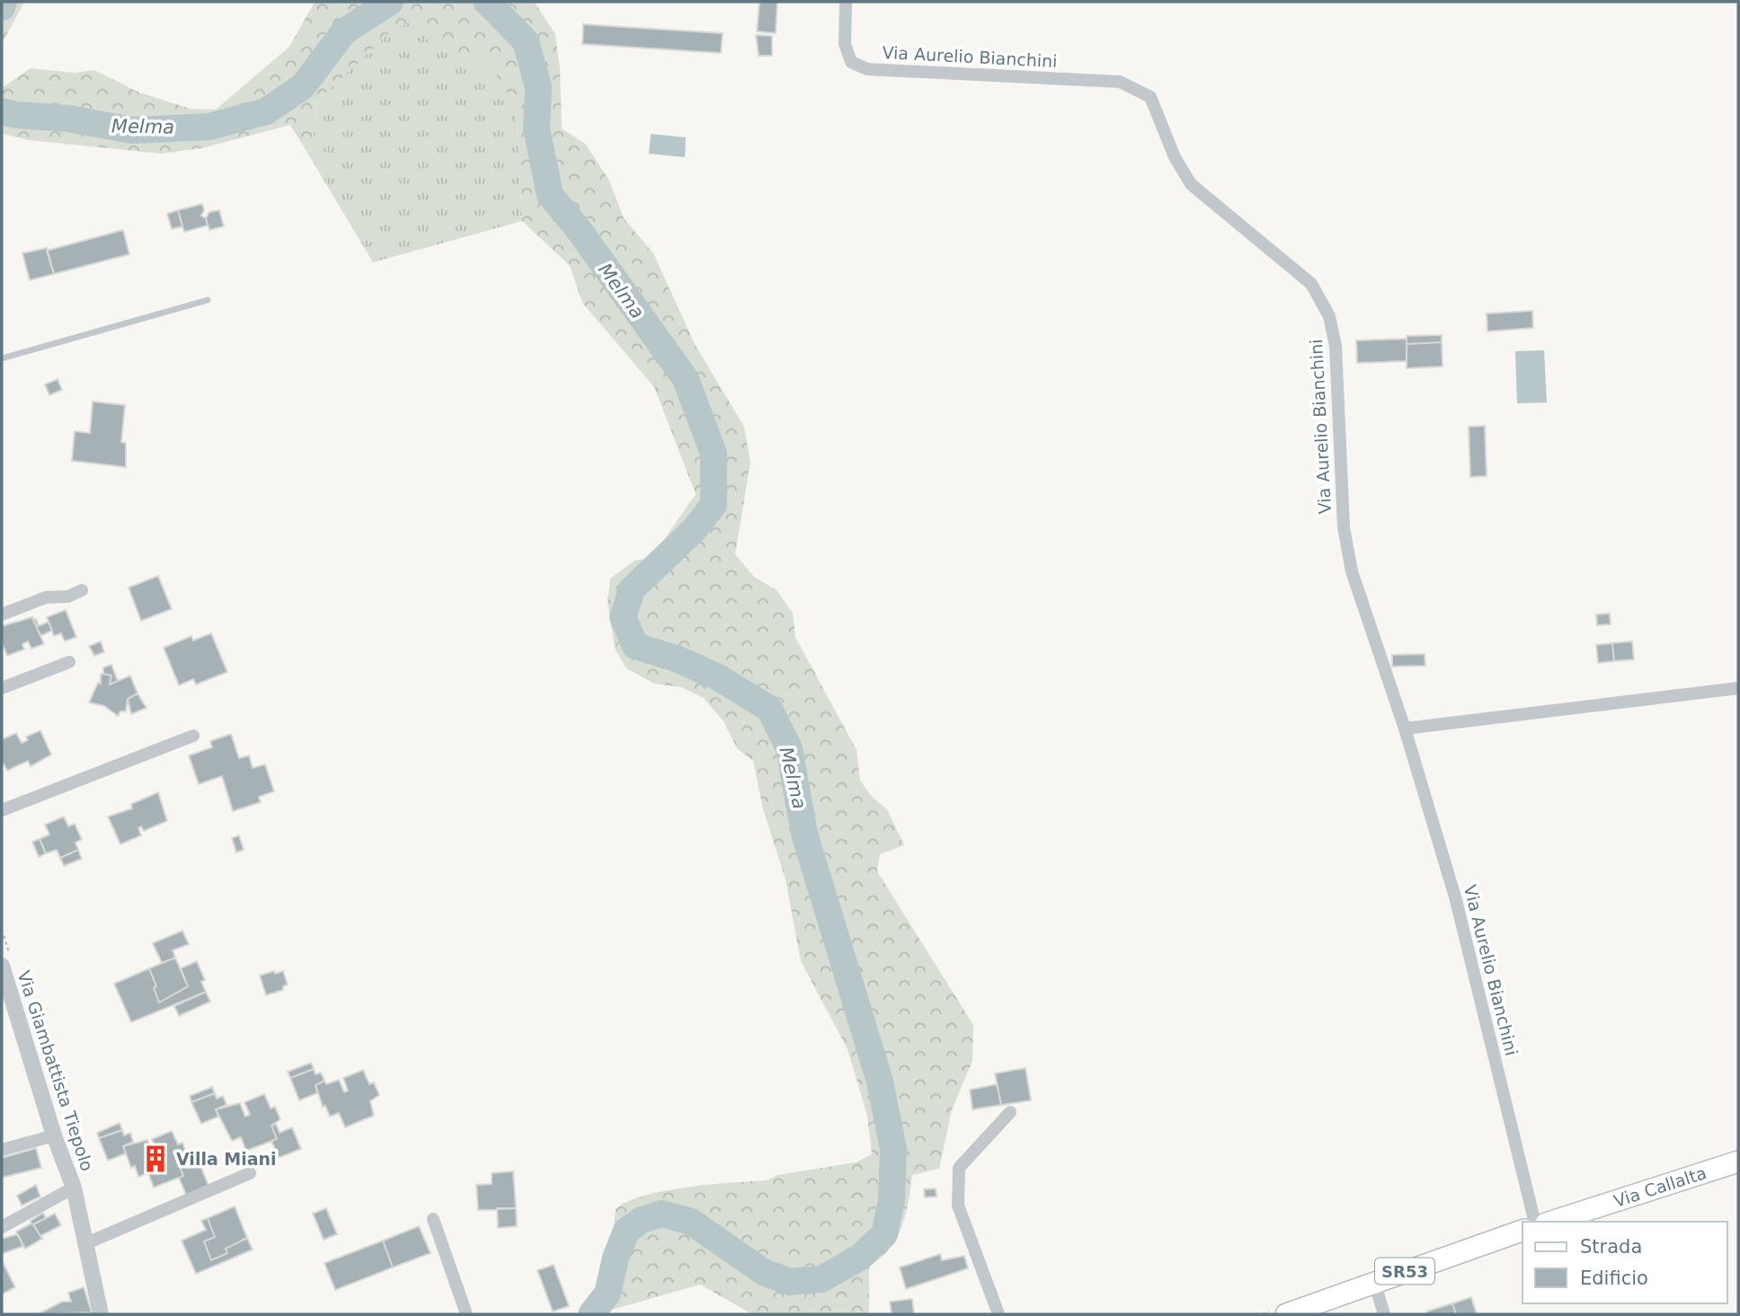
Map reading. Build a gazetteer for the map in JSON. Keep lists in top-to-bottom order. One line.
{"streets":{"main road":["Via Callalta","SR53"],"street":["Via Aurelio Bianchini","Via Giambattista Tiepolo"]},"water":["Melma"],"places":{"building":["Villa Miani"]},"legend":["Strada","Edificio"]}
